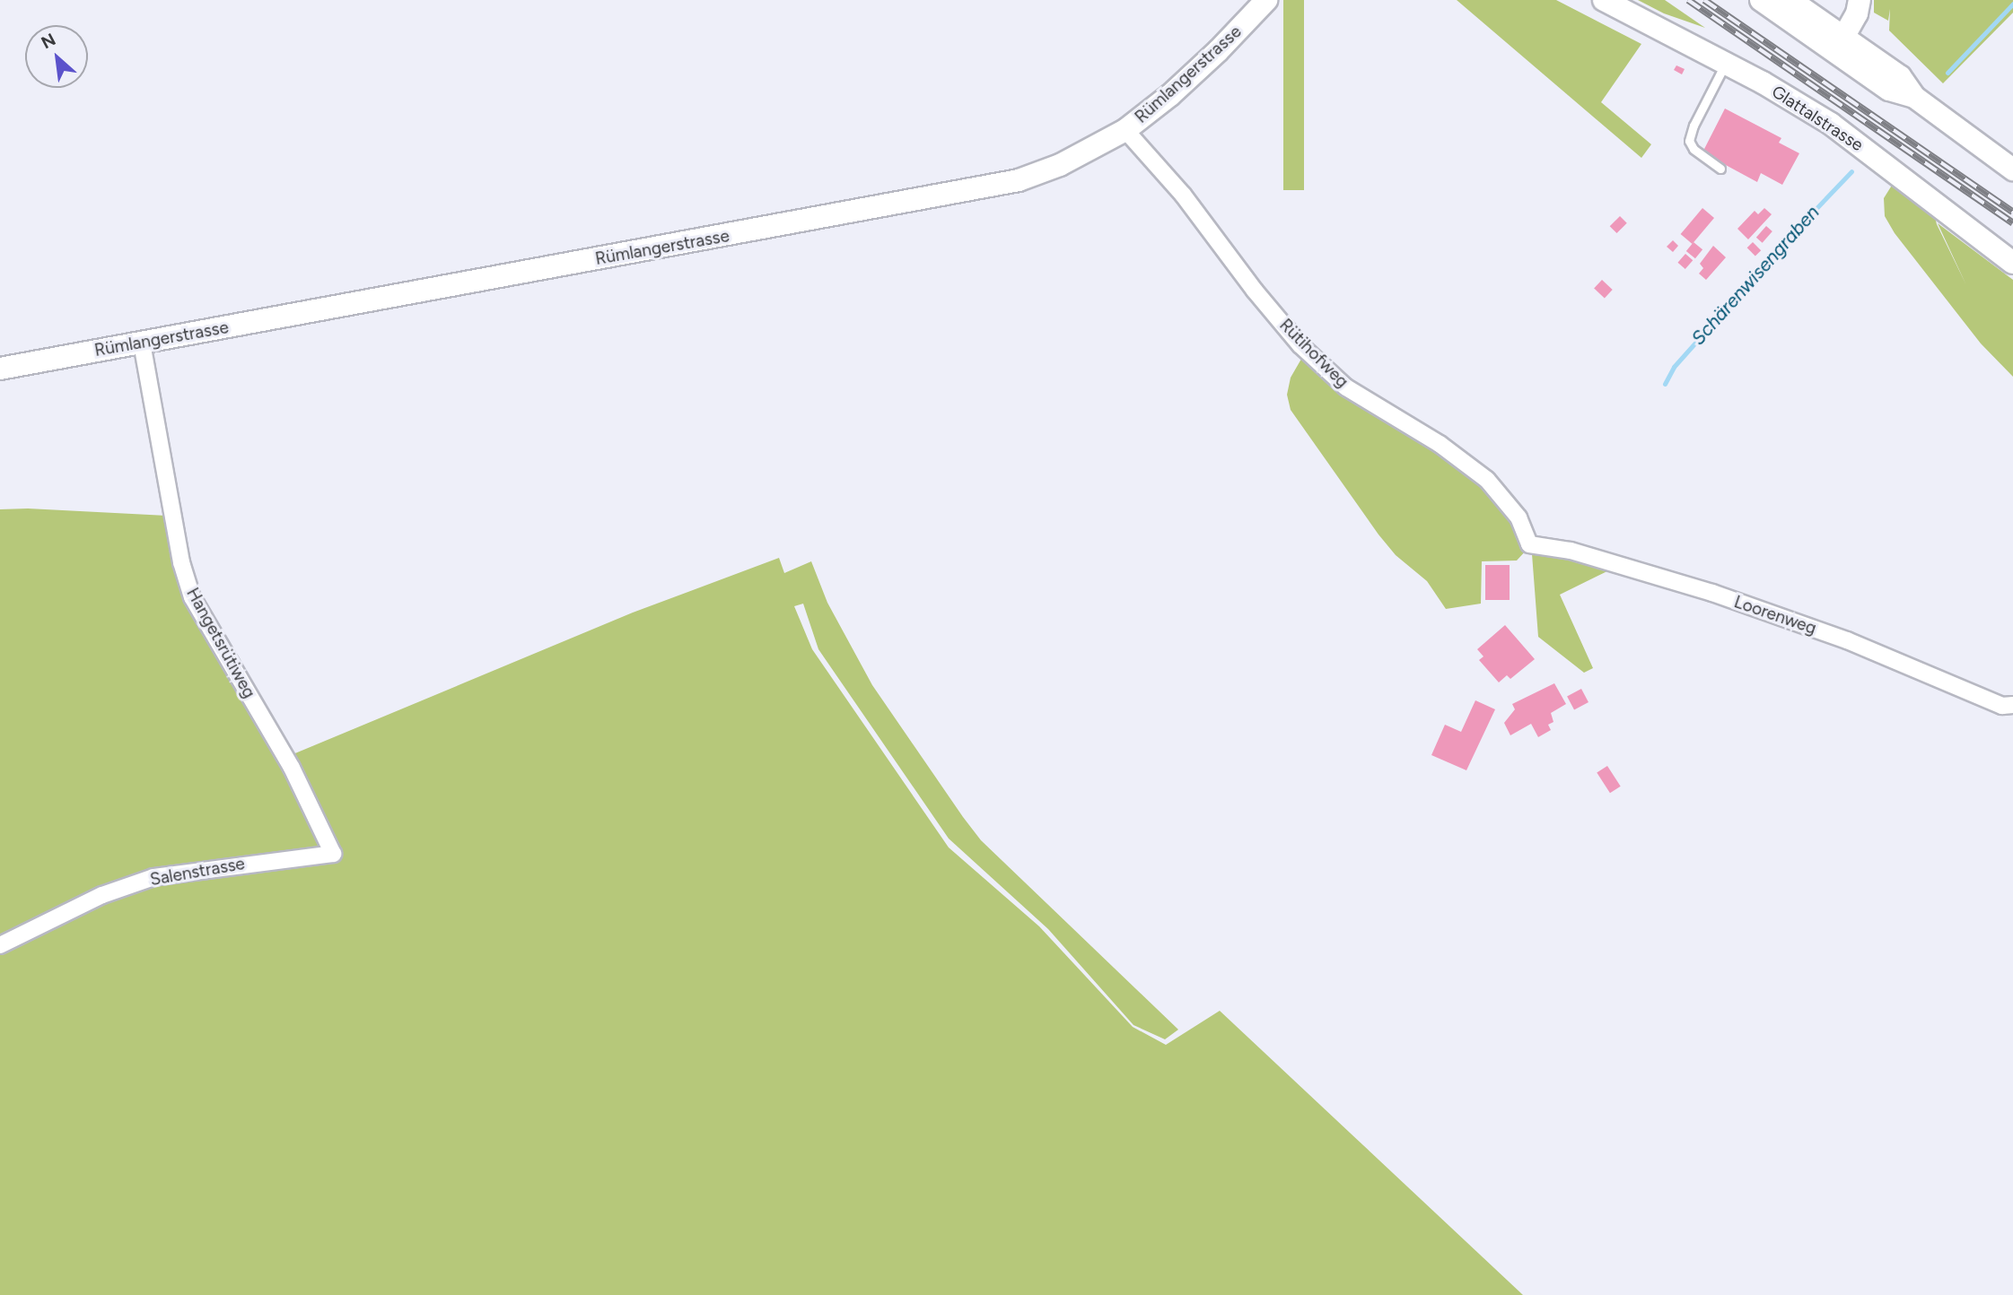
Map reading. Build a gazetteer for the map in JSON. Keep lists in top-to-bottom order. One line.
{"streets":{"street":["Rümlangerstrasse","Glattalstrasse","Rütihofweg","Loorenweg","Hangetsrütiweg","Salenstrasse"]},"crossings":[["Rümlangerstrasse","Rütihofweg"],["Rümlangerstrasse","Hangetsrütiweg"],["Rütihofweg","Loorenweg"],["Hangetsrütiweg","Salenstrasse"]],"water":["Schärenwisengraben"],"north":"top left"}
